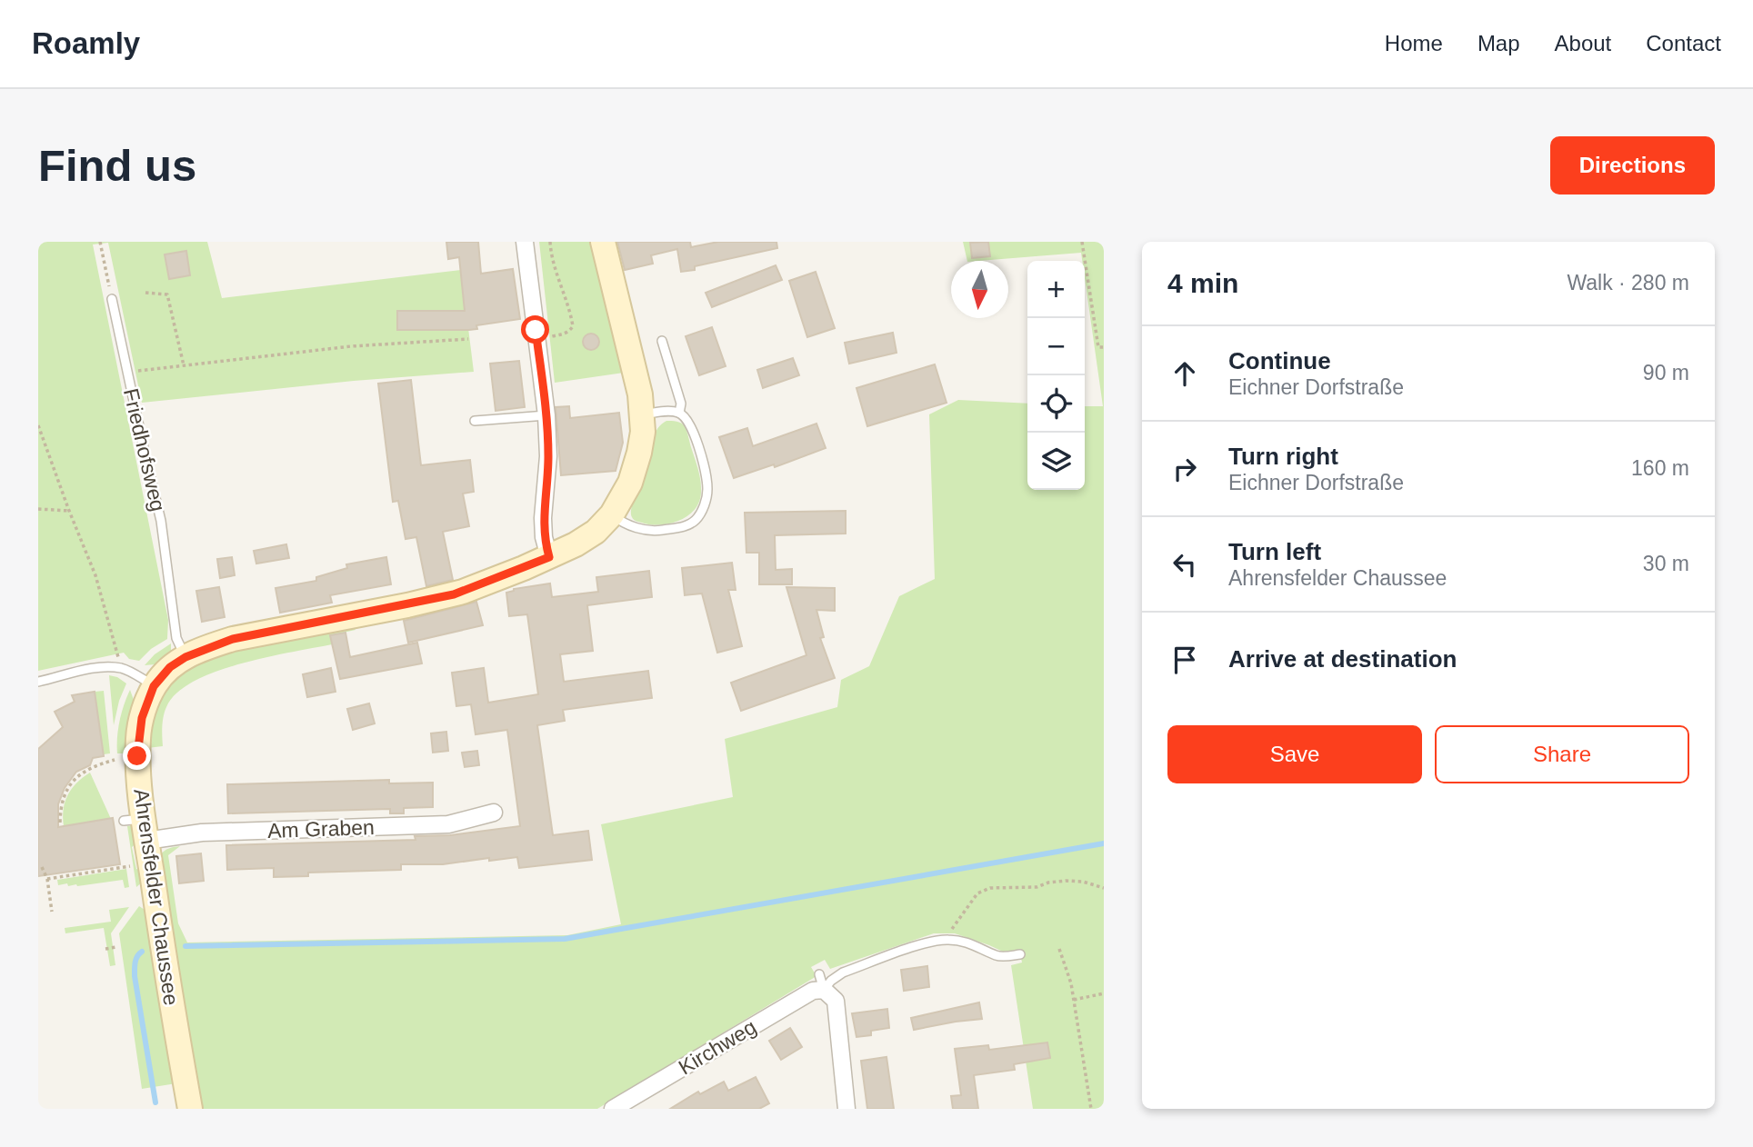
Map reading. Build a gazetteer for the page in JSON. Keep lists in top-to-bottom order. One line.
{"streets":{"main road":["Ahrensfelder Chaussee"],"street":["Am Graben","Kirchweg"],"lane":["Friedhofsweg"]},"crossings":[["Am Graben","Ahrensfelder Chaussee"]],"north":"bottom","page":{"header":"Roamly","nav":["Home","Map","About","Contact"],"buttons":["Directions",["Save","Share"]],"title":"Find us","heading":["4 min","Walk · 280 m"],"map_buttons":["+","−"],"list":[["Continue","Eichner Dorfstraße","90 m"],["Turn right","Eichner Dorfstraße","160 m"],["Turn left","Ahrensfelder Chaussee","30 m"],"Arrive at destination"]}}
